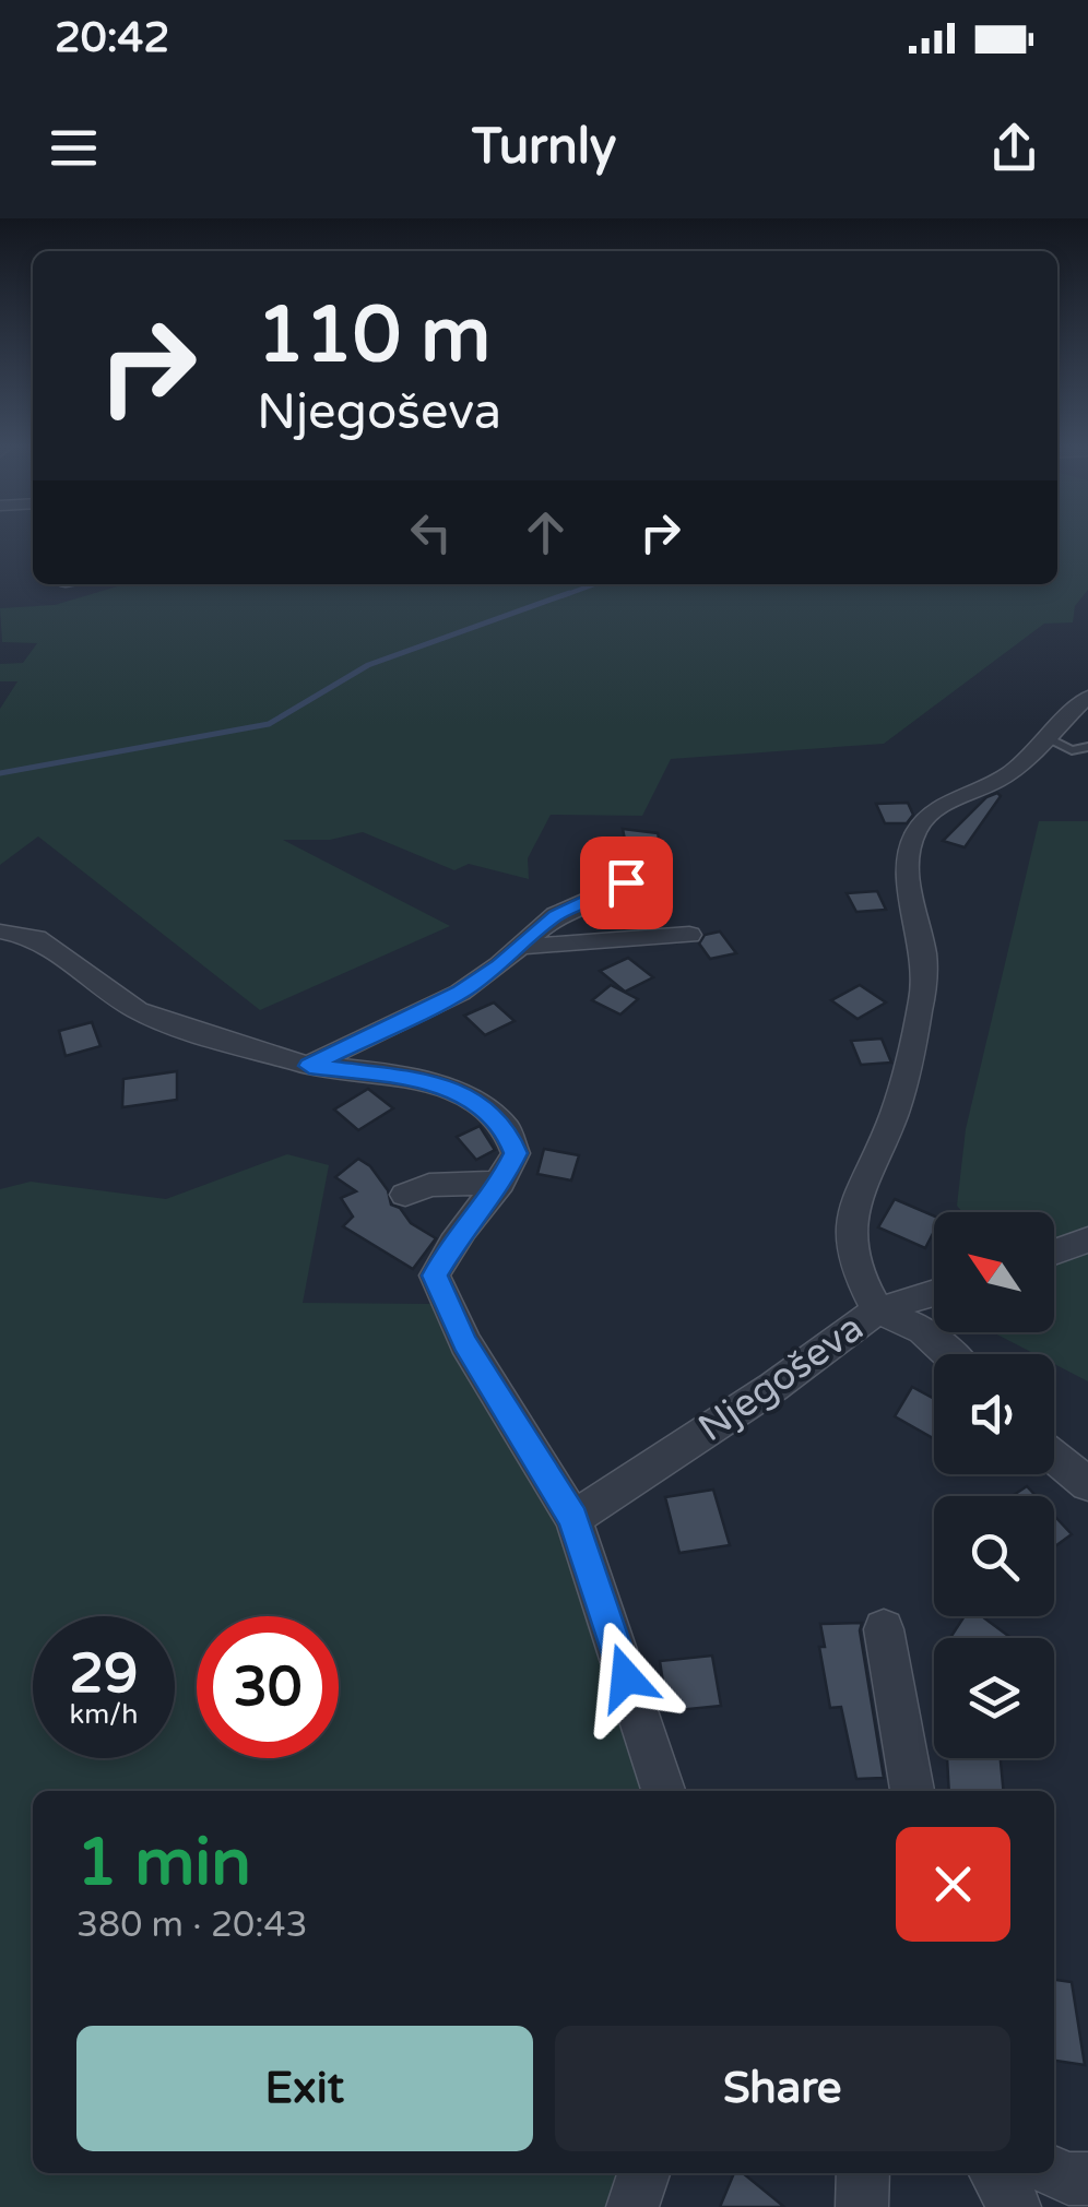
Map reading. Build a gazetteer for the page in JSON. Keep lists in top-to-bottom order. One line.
{"streets":{"street":["Njegoševa"]},"north":"top left","page":{"status":"20:42","header":"Turnly","turn":["110 m","Njegoševa"],"speed":"29 km/h","limit":"30","heading":["1 min","380 m · 20:43"],"buttons":["Exit","Share"]}}
